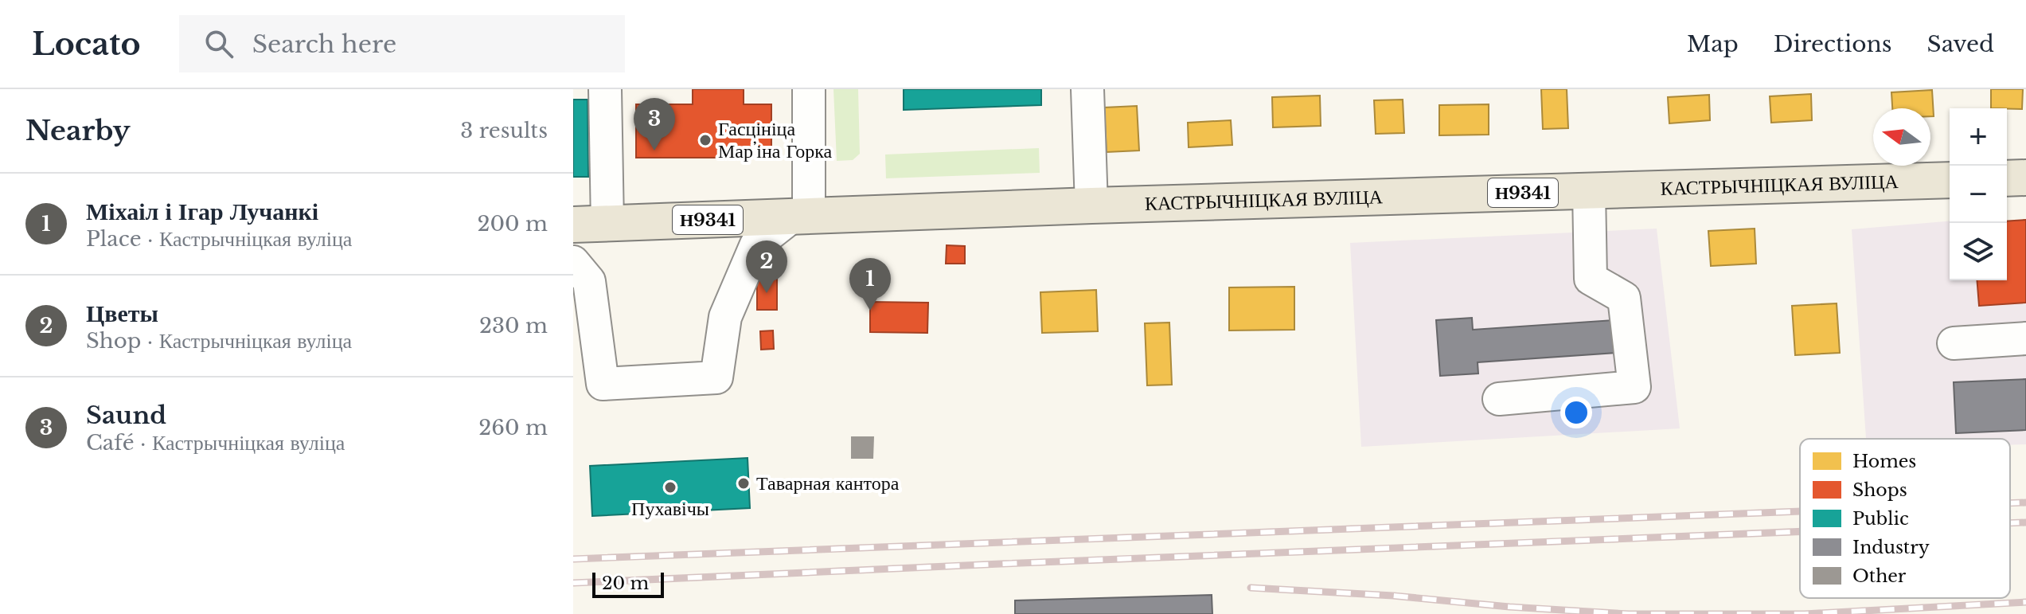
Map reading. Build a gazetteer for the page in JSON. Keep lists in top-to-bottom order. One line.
{"streets":{"main road":["КАСТРЫЧНІЦКАЯ ВУЛІЦА","Н9341"]},"places":["Гасцініца Марʼіна Горка","Таварная кантора","Пухавічы"],"legend":["Homes","Shops","Public","Industry","Other"],"scale_bar":"20 m","north":"left","page":{"header":"Locato","search":"Search here","nav":["Map","Directions","Saved"],"heading":["Nearby","3 results"],"pins":["3","2","1"],"map_buttons":["+","−"],"list":[{"mark":"1","name":"Міхаіл і Ігар Лучанкі","note":"Place · Кастрычніцкая вуліца","value":"200 m"},{"mark":"2","name":"Цветы","note":"Shop · Кастрычніцкая вуліца","value":"230 m"},{"mark":"3","name":"Saund","note":"Café · Кастрычніцкая вуліца","value":"260 m"}],"scale":"20 m"}}
